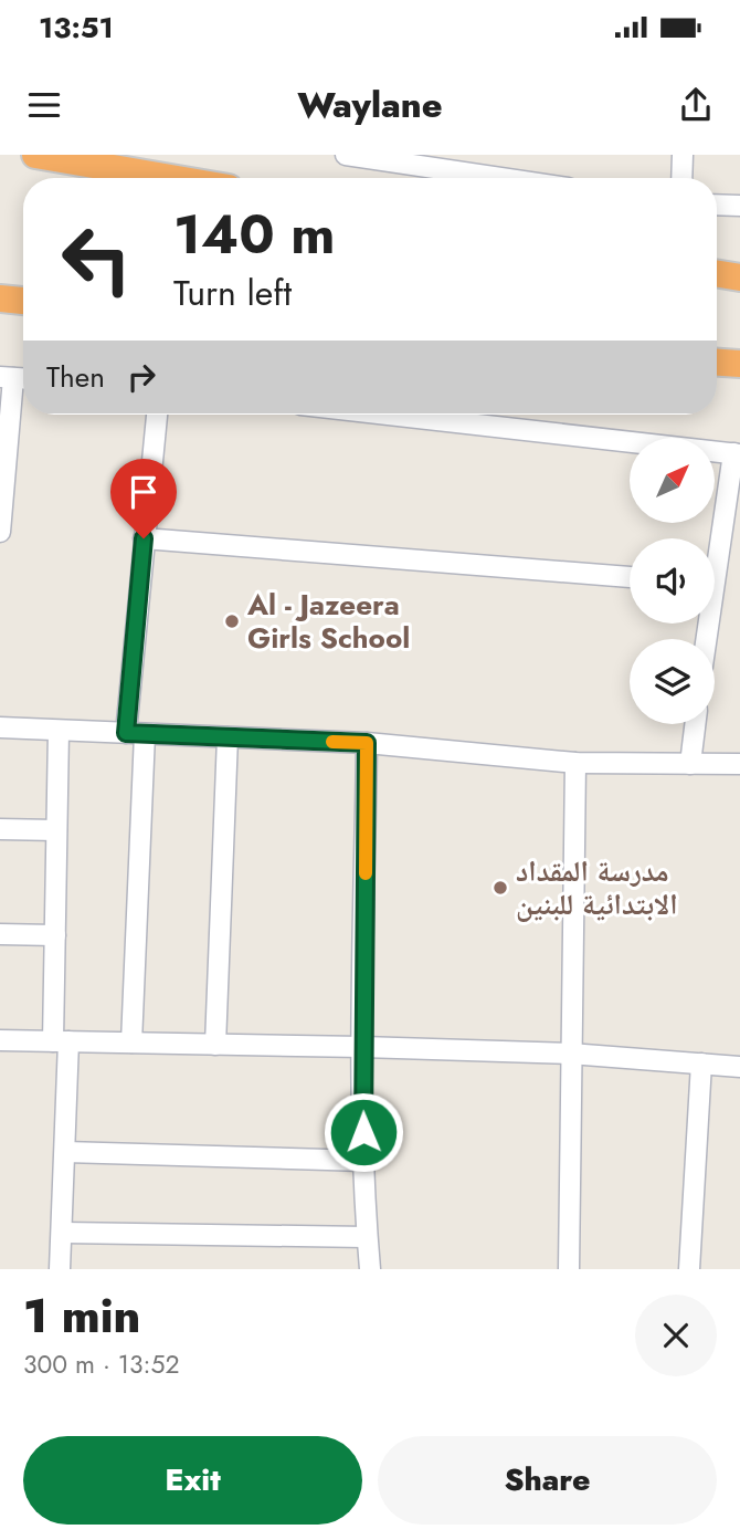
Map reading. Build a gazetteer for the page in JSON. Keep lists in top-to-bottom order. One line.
{"places":["Al - Jazeera Girls School","مدرسة المقداد الابتدائية للبنين"],"north":"top right","page":{"status":"13:51","header":"Waylane","turn":["140 m","Turn left"],"then":"Then","heading":["1 min","300 m · 13:52"],"buttons":["Exit","Share"]}}
